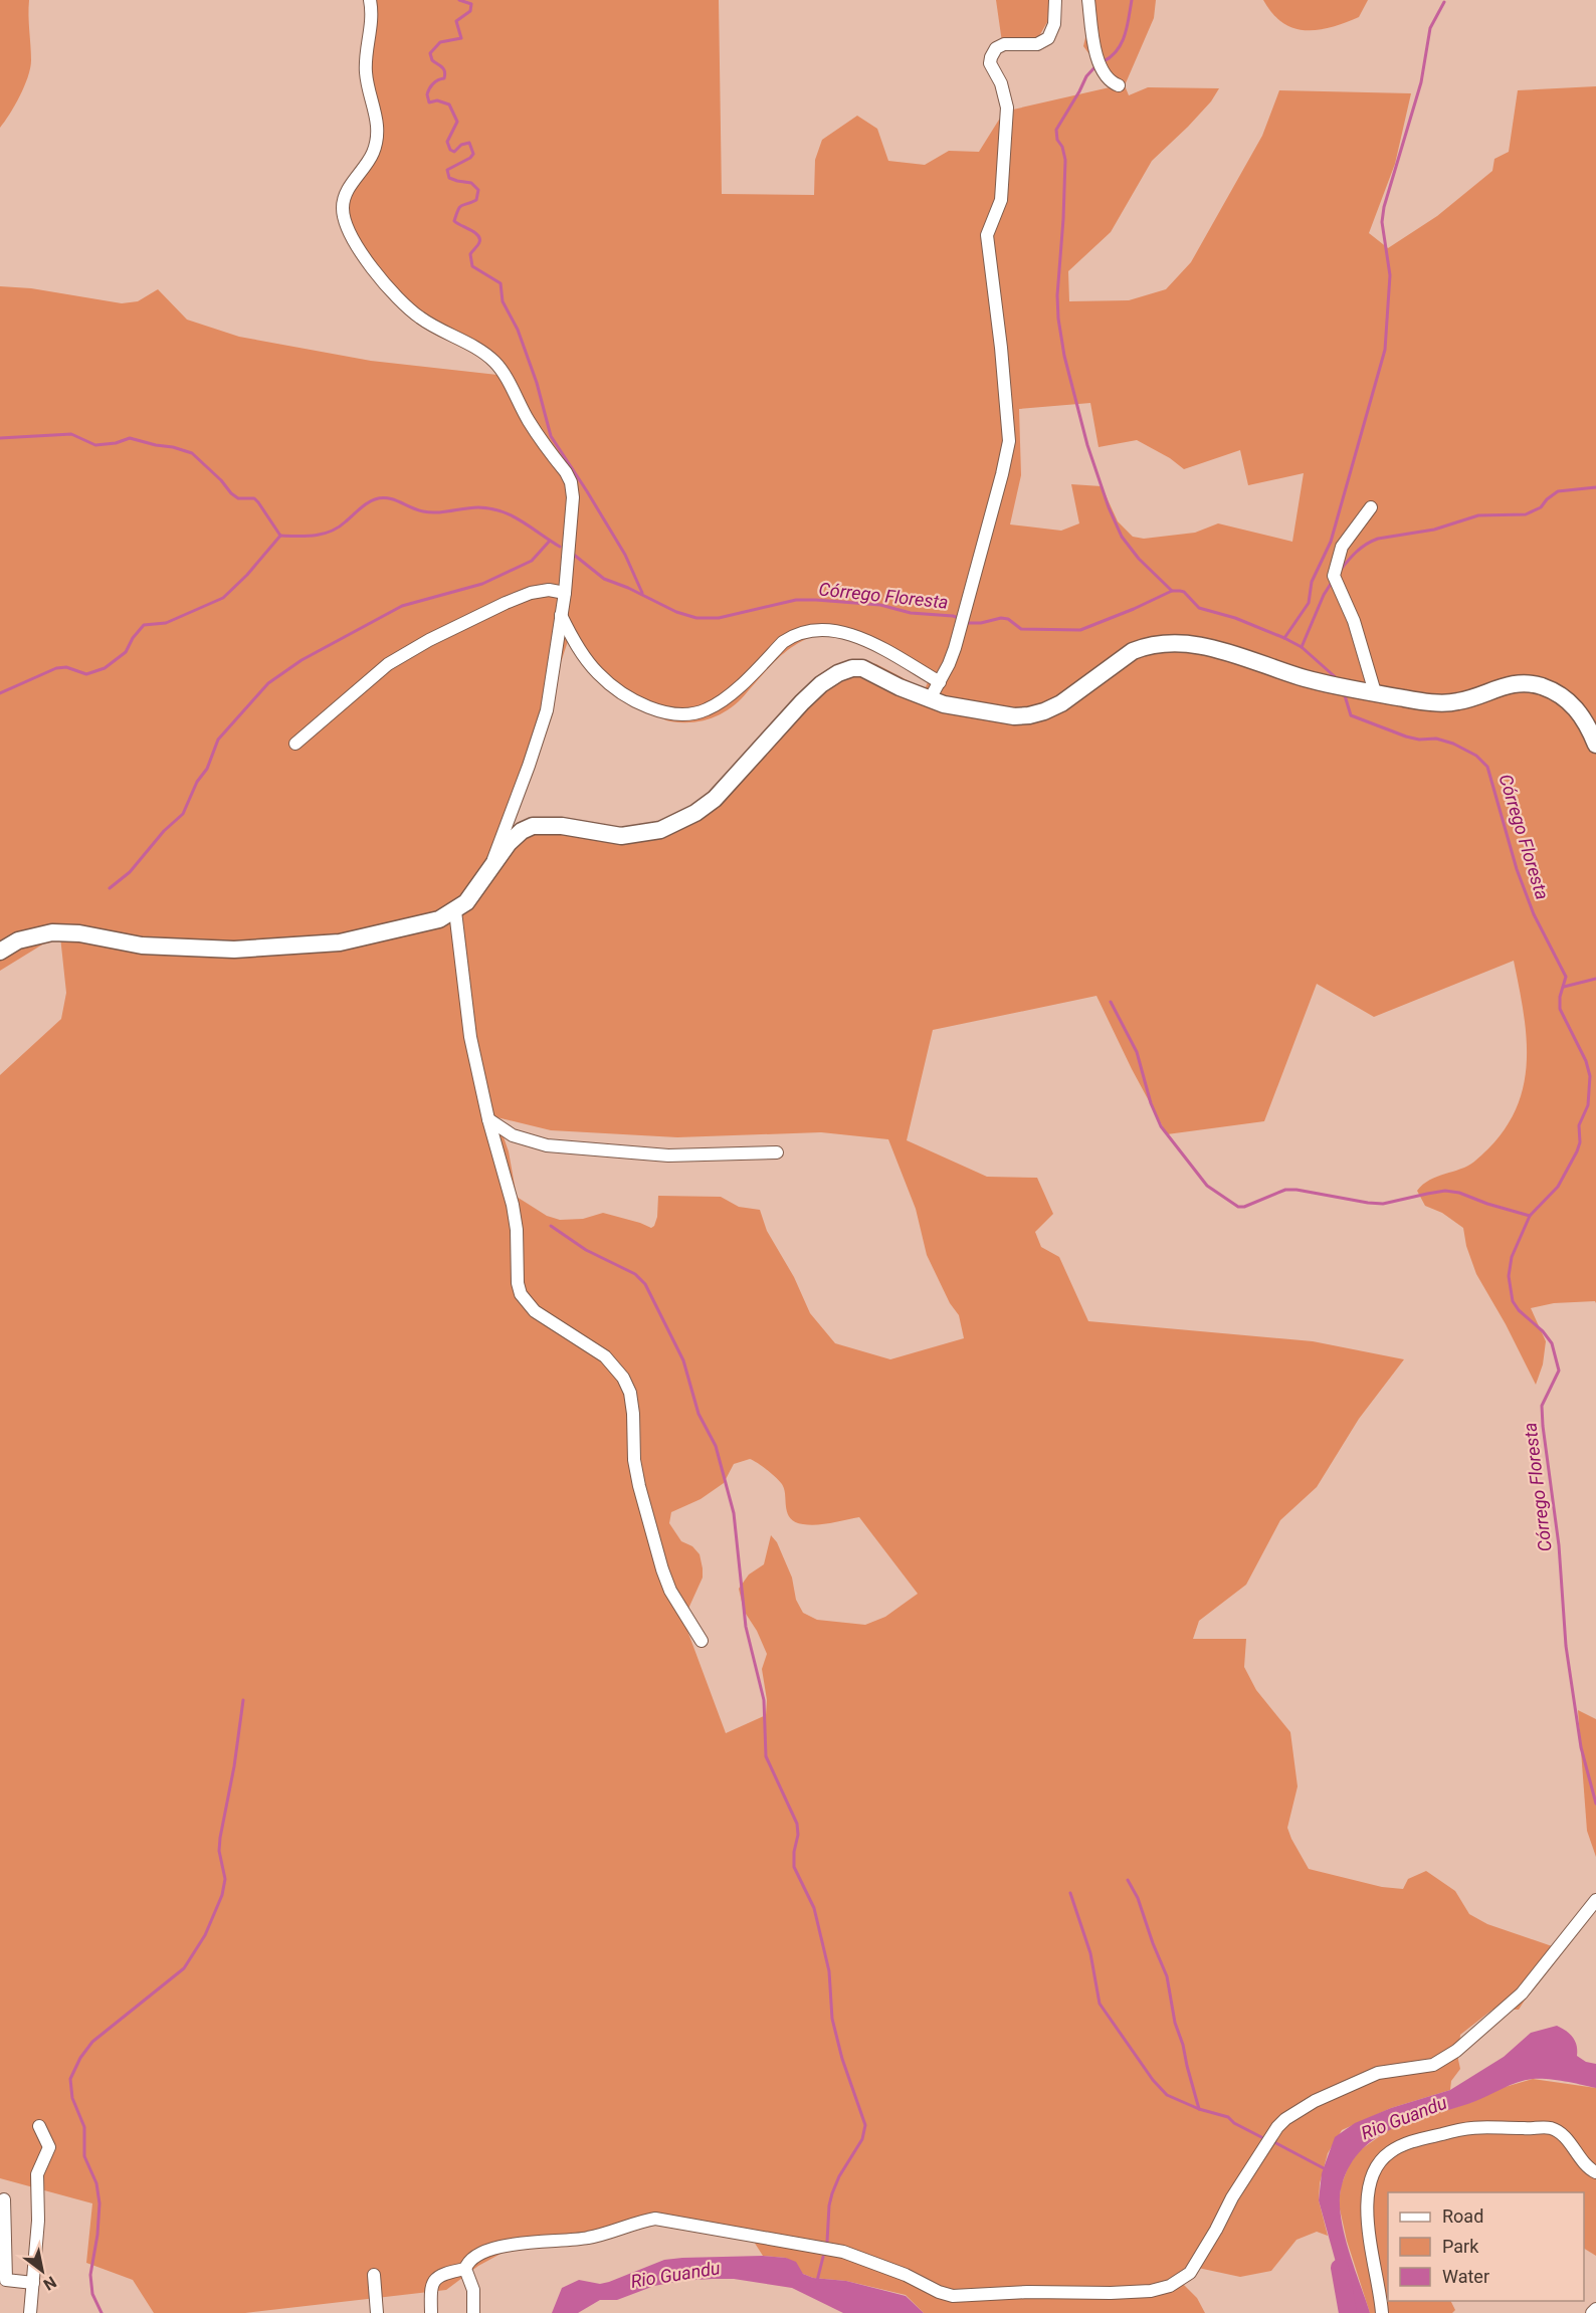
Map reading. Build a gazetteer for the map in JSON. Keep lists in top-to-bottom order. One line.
{"water":["Córrego Floresta","Rio Guandu"],"legend":["Road","Park","Water"],"north":"bottom right"}
